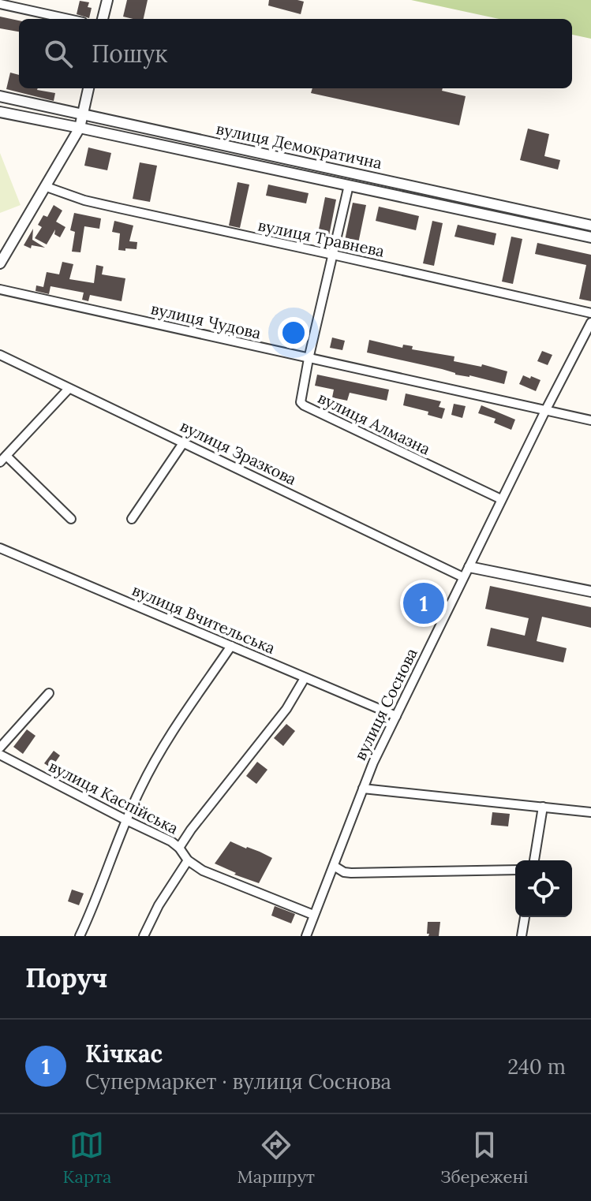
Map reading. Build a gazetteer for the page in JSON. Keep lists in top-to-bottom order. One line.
{"streets":{"street":["вулиця Демократична","вулиця Травнева","вулиця Чудова","вулиця Алмазна","вулиця Зразкова","вулиця Вчительська","вулиця Соснова","вулиця Каспійська"]},"crossings":[["вулиця Демократична","вулиця Алмазна"],["вулиця Травнева","вулиця Алмазна"],["вулиця Чудова","вулиця Алмазна"],["вулиця Чудова","вулиця Соснова"],["вулиця Алмазна","вулиця Соснова"],["вулиця Зразкова","вулиця Соснова"],["вулиця Вчительська","вулиця Соснова"],["вулиця Соснова","вулиця Каспійська"]],"page":{"search":"Пошук","pins":"1","heading":"Поруч","list":[{"mark":"1","name":"Кічкас","note":"Супермаркет · вулиця Соснова","value":"240 m"}],"nav":["Карта","Маршрут","Збережені"]}}
